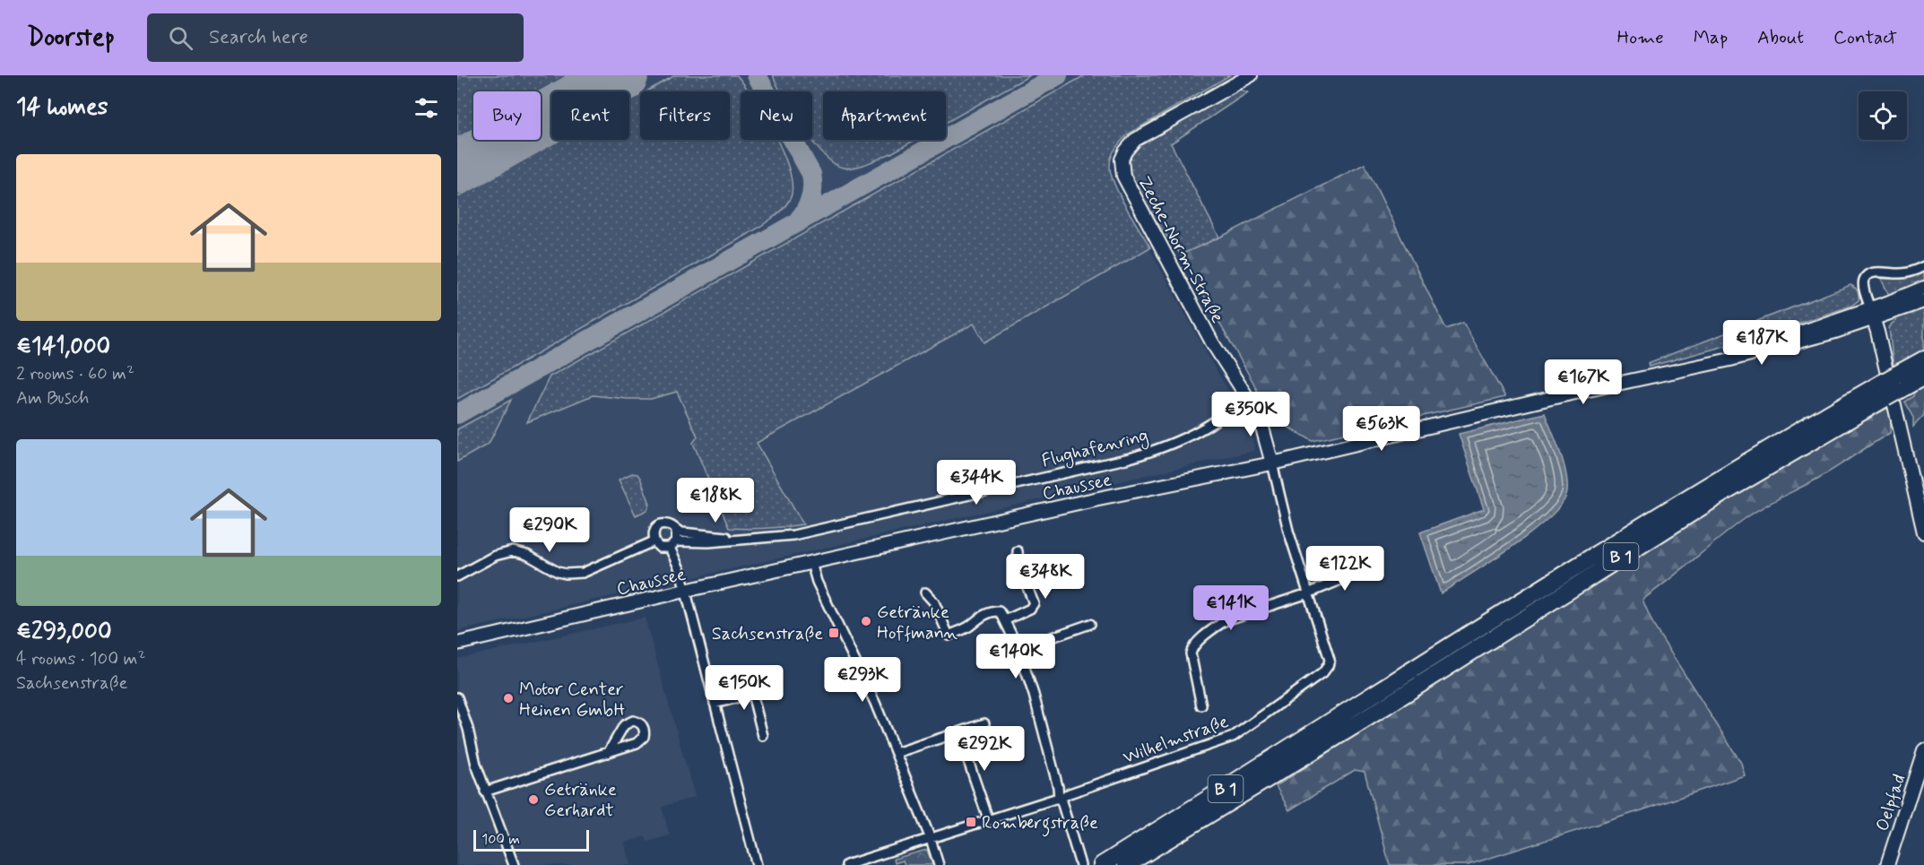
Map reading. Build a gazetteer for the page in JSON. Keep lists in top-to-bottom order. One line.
{"streets":{"highway":["B 1"],"main road":["Zeche-Norm-Straße","Chaussee","Oelpfad"],"street":["Flughafenring","Wilhelmstraße"]},"crossings":[["Zeche-Norm-Straße","Flughafenring"],["Zeche-Norm-Straße","Chaussee"],["Zeche-Norm-Straße","Wilhelmstraße"],["Chaussee","Wilhelmstraße"]],"places":{"other":["Getränke Hoffmann","Motor Center Heinen GmbH","Getränke Gerhardt"],"transit":["Sachsenstraße","Rombergstraße"]},"scale_bar":"100 m","page":{"header":"Doorstep","search":"Search here","nav":["Home","Map","About","Contact"],"heading":"14 homes","chip":["Buy","Rent","Filters","New","Apartment"],"list":[{"name":"€141,000","note":"2 rooms · 60 m² · Am Busch"},{"name":"€293,000","note":"4 rooms · 100 m² · Sachsenstraße"}],"price":["€187K","€167K","€350K","€563K","€344K","€188K","€290K","€122K","€348K","€141K","€140K","€293K","€150K","€292K"],"scale":"100 m"}}
